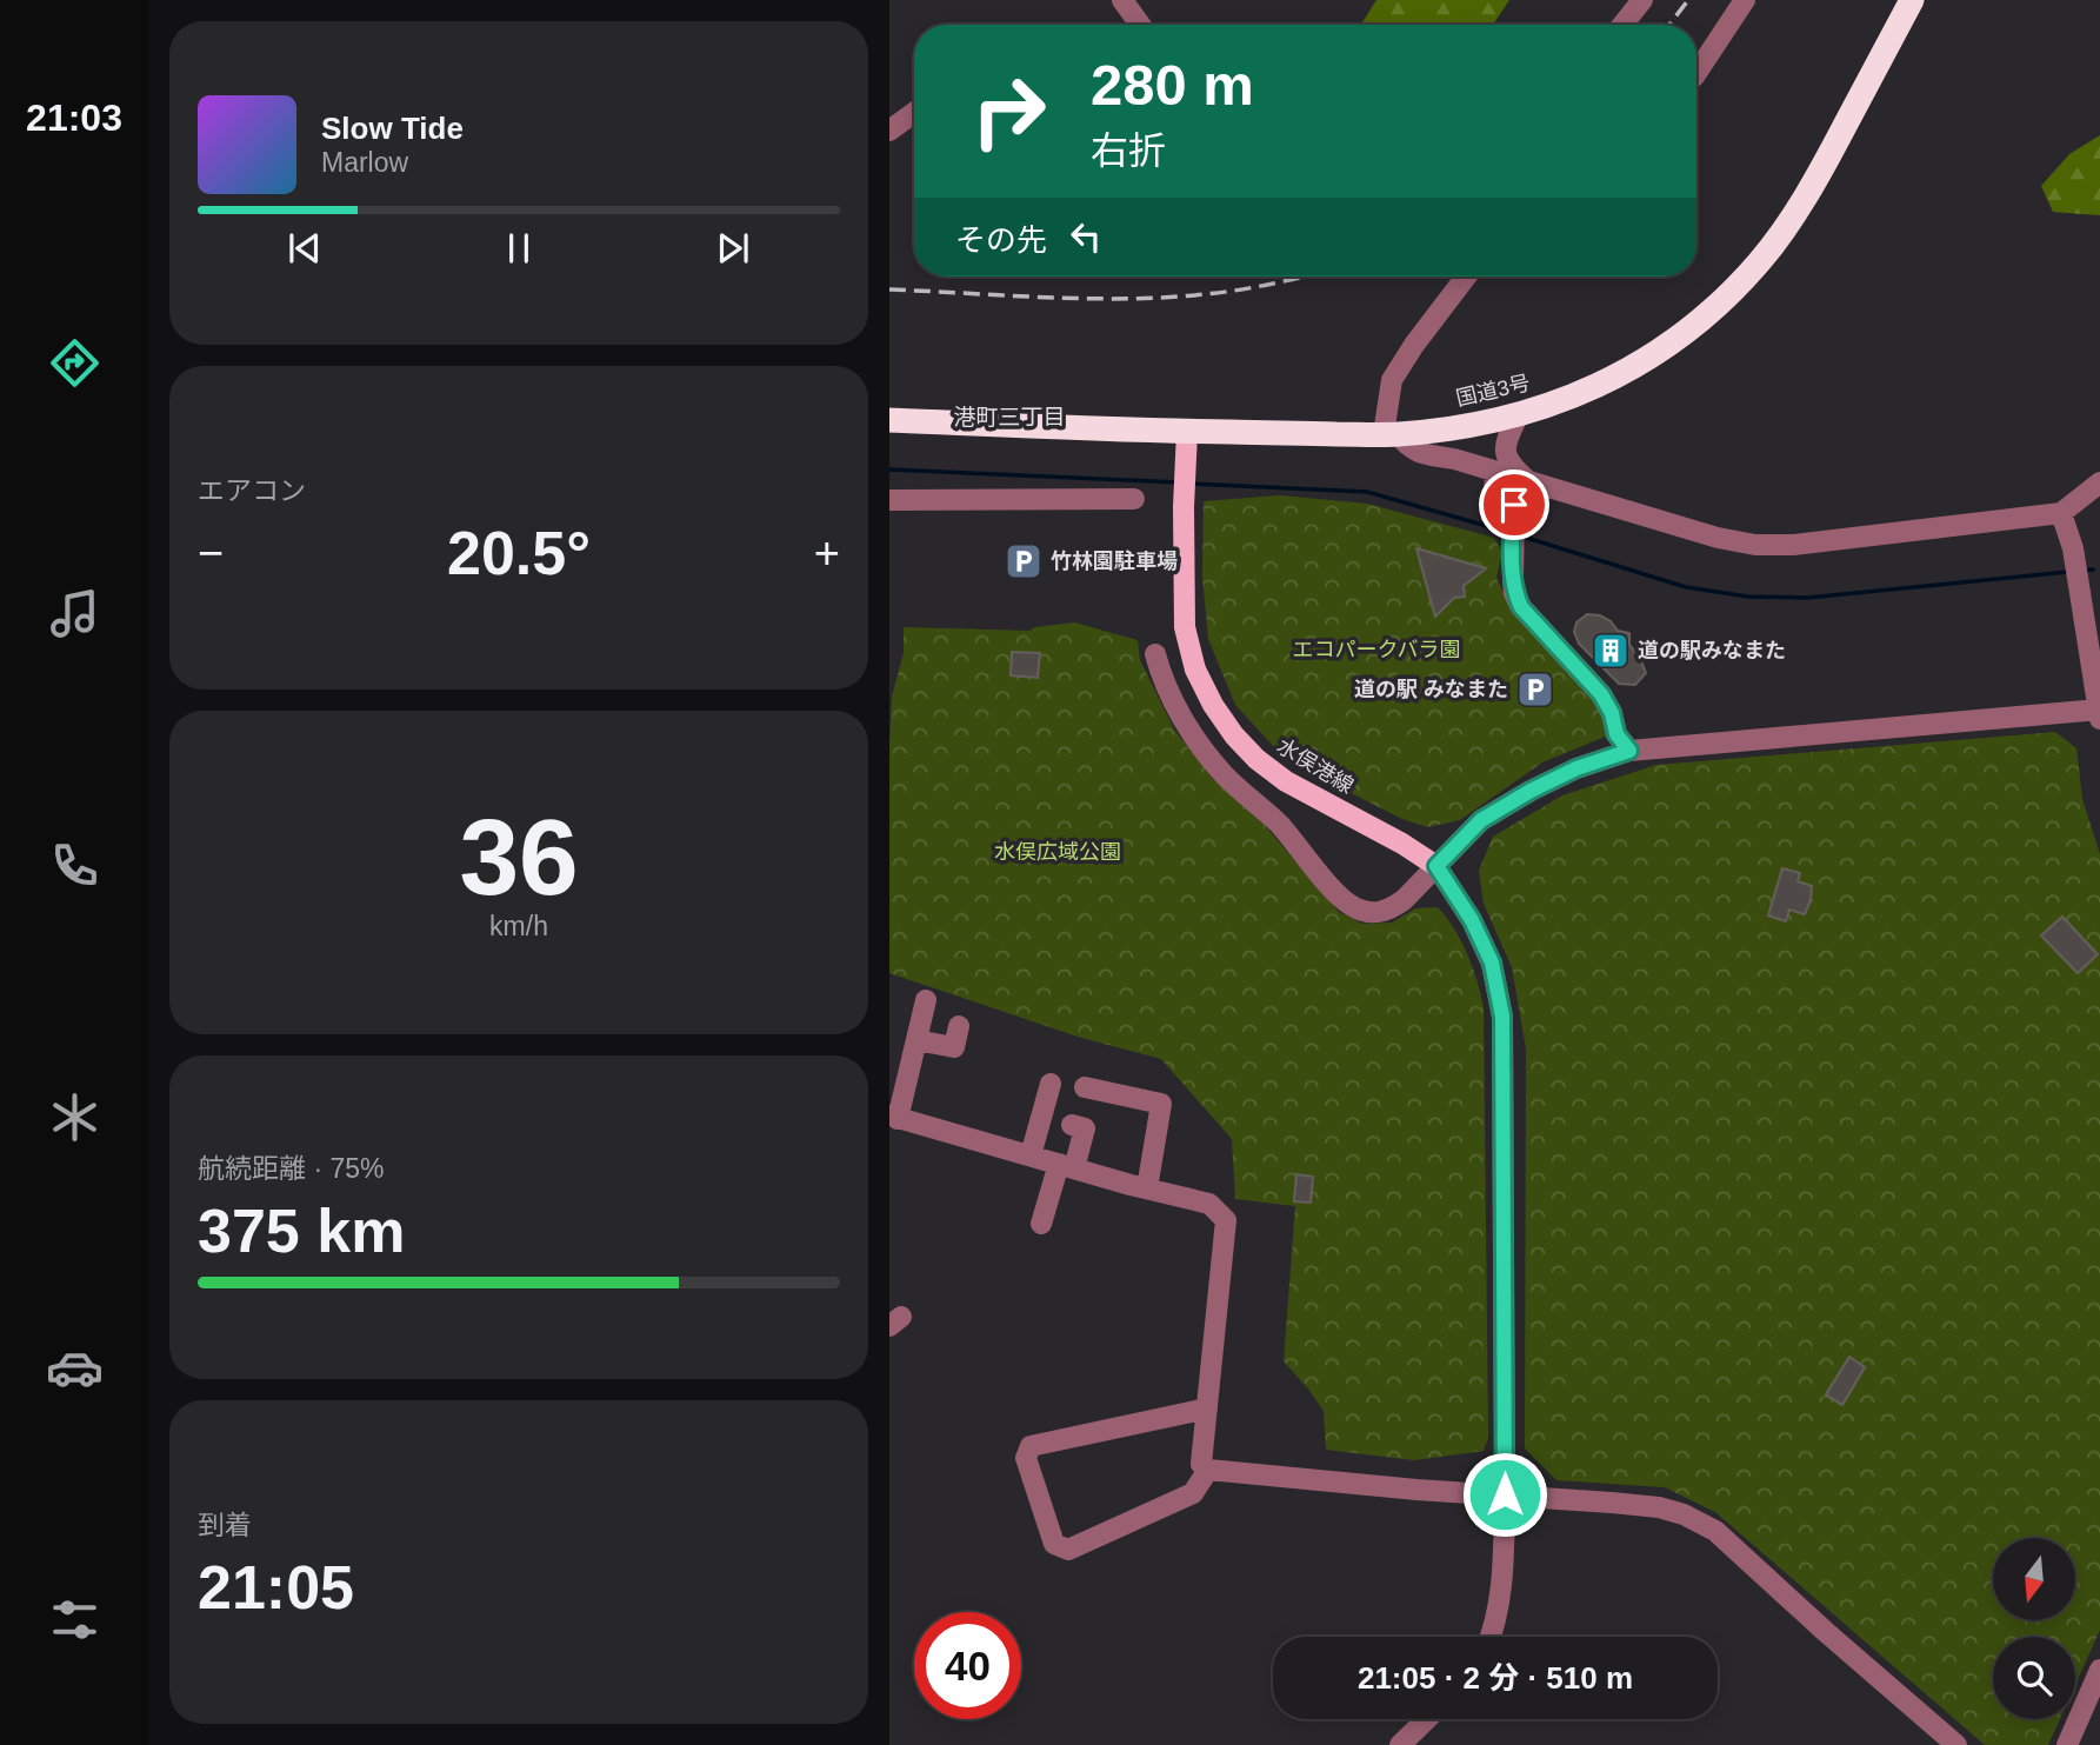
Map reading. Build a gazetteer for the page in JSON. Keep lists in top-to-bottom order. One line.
{"streets":{"highway":["国道3号"],"main road":["水俣港線"]},"crossings":[["国道3号","水俣港線"]],"districts":["港町三丁目"],"parks":["エコパークバラ園","水俣広域公園"],"places":{"parking":["竹林園駐車場","道の駅 みなまた"],"building":["道の駅みなまた"]},"north":"bottom","page":{"tabs":"21:03","turn":["280 m","右折"],"song":["Slow Tide","Marlow"],"then":"その先","tile":["エアコン",["36","km/h"],["航続距離 · 75%","375 km"],["到着","21:05"]],"heat":["−","20.5°","+"],"limit":"40","trip":"21:05 · 2 分 · 510 m"}}
